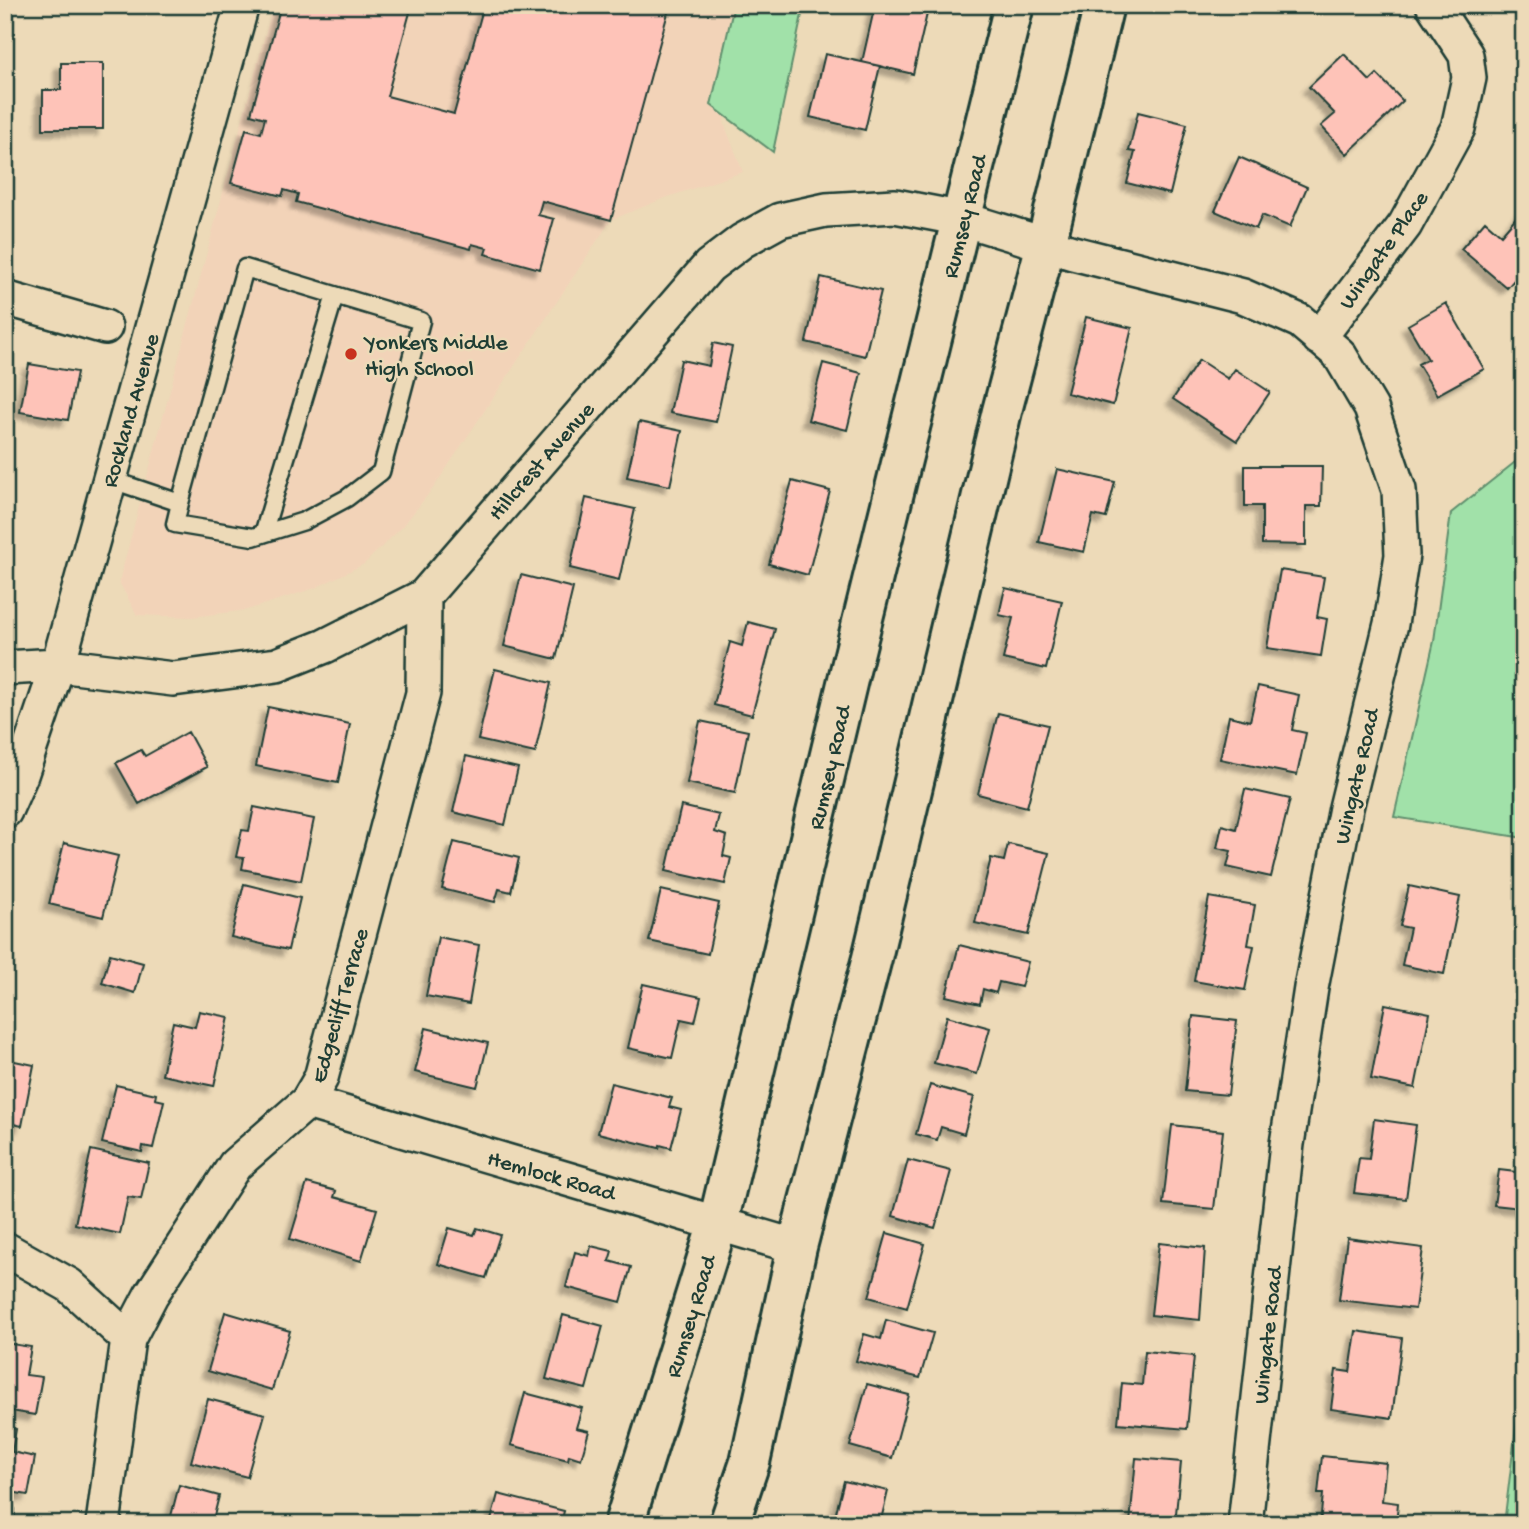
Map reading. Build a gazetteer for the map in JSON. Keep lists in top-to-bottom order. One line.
{"streets":{"street":["Rumsey Road","Wingate Place","Rockland Avenue","Hillcrest Avenue","Wingate Road","Edgecliff Terrace","Hemlock Road"]},"crossings":[["Rumsey Road","Hillcrest Avenue"],["Rumsey Road","Hemlock Road"],["Wingate Place","Wingate Road"],["Rockland Avenue","Hillcrest Avenue"],["Hillcrest Avenue","Wingate Road"],["Hillcrest Avenue","Edgecliff Terrace"],["Edgecliff Terrace","Hemlock Road"]],"places":["Yonkers Middle High School"]}
